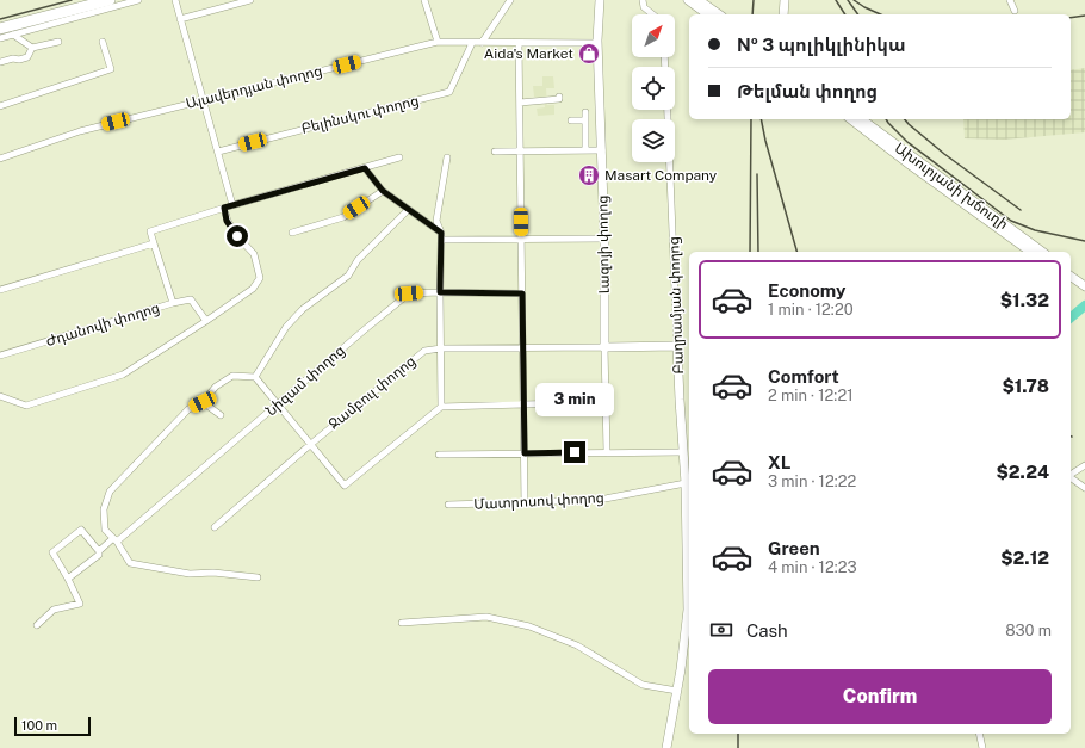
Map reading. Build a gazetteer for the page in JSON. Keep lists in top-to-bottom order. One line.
{"streets":{"street":["Ալավերդյան փողոց","Բելինսկու փողոց","Ախուրյանի խճուղի","Լազոյի փողոց","Բաղրամյան փողոց","Ժդանովի փողոց","Նիզամ փողոց","Ջամբուլ փողոց","Մատրոսով փողոց"]},"crossings":[["Ալավերդյան փողոց","Բելինսկու փողոց"],["Ալավերդյան փողոց","Լազոյի փողոց"],["Լազոյի փողոց","Ջամբուլ փողոց"],["Բաղրամյան փողոց","Ջամբուլ փողոց"],["Բաղրամյան փողոց","Մատրոսով փողոց"]],"places":{"shop":["Aida's Market"],"building":["Masart Company"]},"scale_bar":"100 m","north":"top right","page":{"banner":["№ 3 պոլիկլինիկա","Թելման փողոց"],"list":[{"name":"Economy","note":"1 min · 12:20","value":"$1.32"},{"name":"Comfort","note":"2 min · 12:21","value":"$1.78"},{"name":"XL","note":"3 min · 12:22","value":"$2.24"},{"name":"Green","note":"4 min · 12:23","value":"$2.12"}],"bubble":"3 min","pay":["Cash","830 m"],"buttons":"Confirm","scale":"100 m"}}
